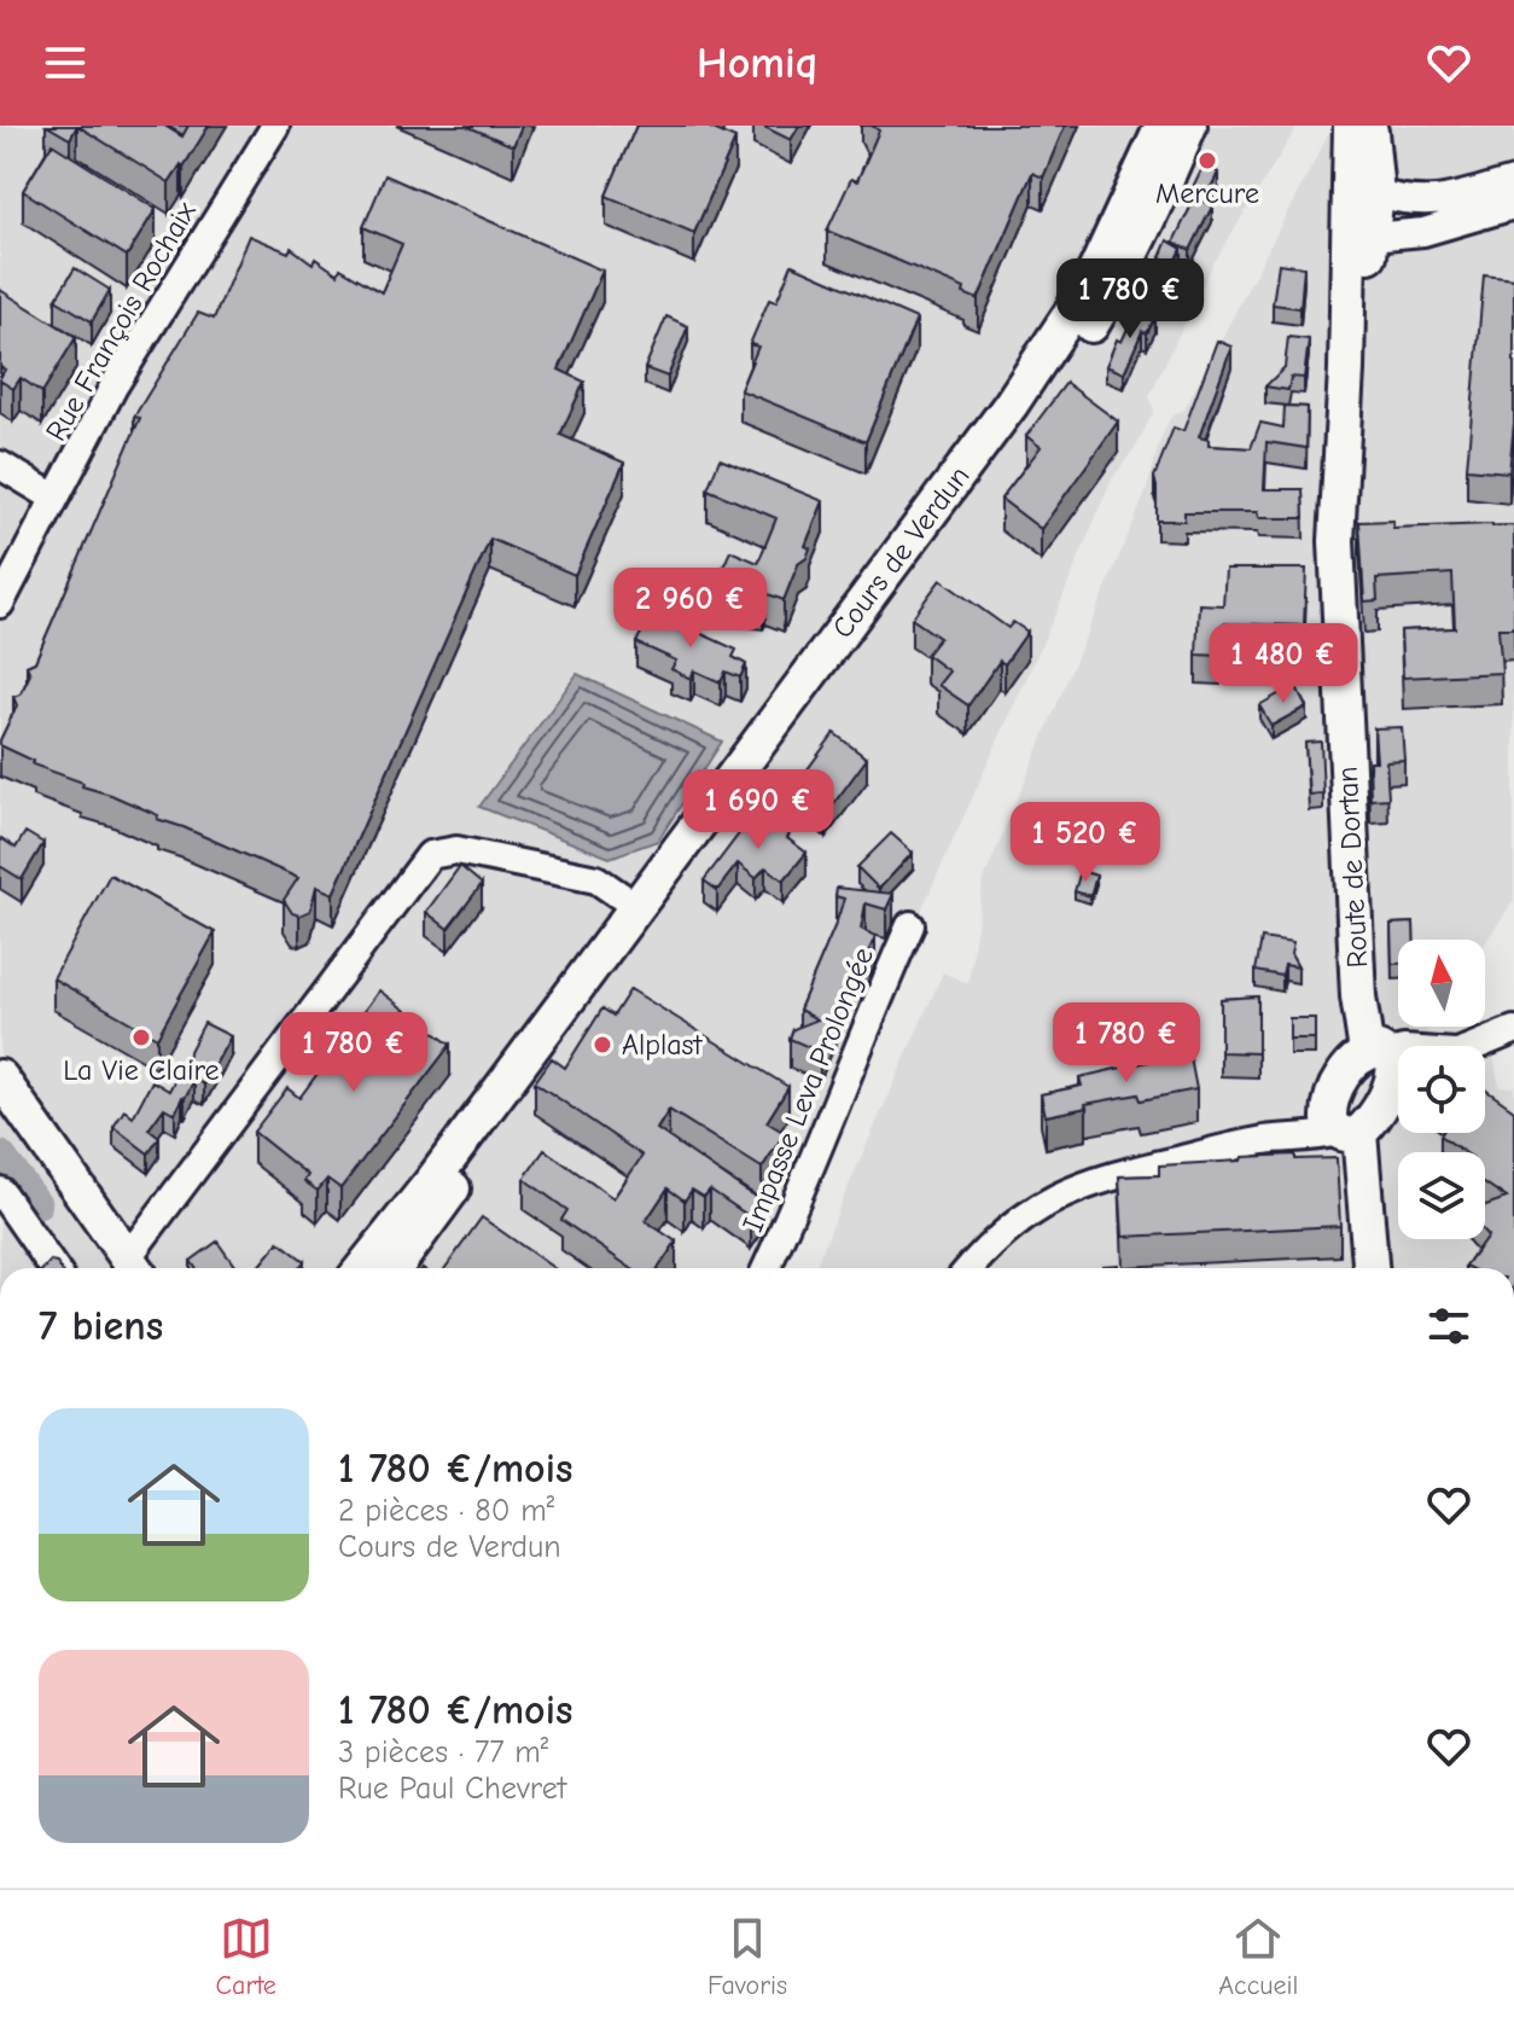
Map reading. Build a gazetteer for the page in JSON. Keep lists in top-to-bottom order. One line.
{"streets":{"main road":["Cours de Verdun","Route de Dortan"],"street":["Rue François Rochaix","Impasse Leva Prolongée"]},"places":["Mercure","La Vie Claire","Alplast"],"north":"top","page":{"header":"Homiq","price":["1 780 €","2 960 €","1 480 €","1 690 €","1 520 €","1 780 €","1 780 €"],"heading":"7 biens","list":[{"name":"1 780 €/mois","note":"2 pièces · 80 m² · Cours de Verdun"},{"name":"1 780 €/mois","note":"3 pièces · 77 m² · Rue Paul Chevret"}],"tabs":["Carte","Favoris","Accueil"]}}
